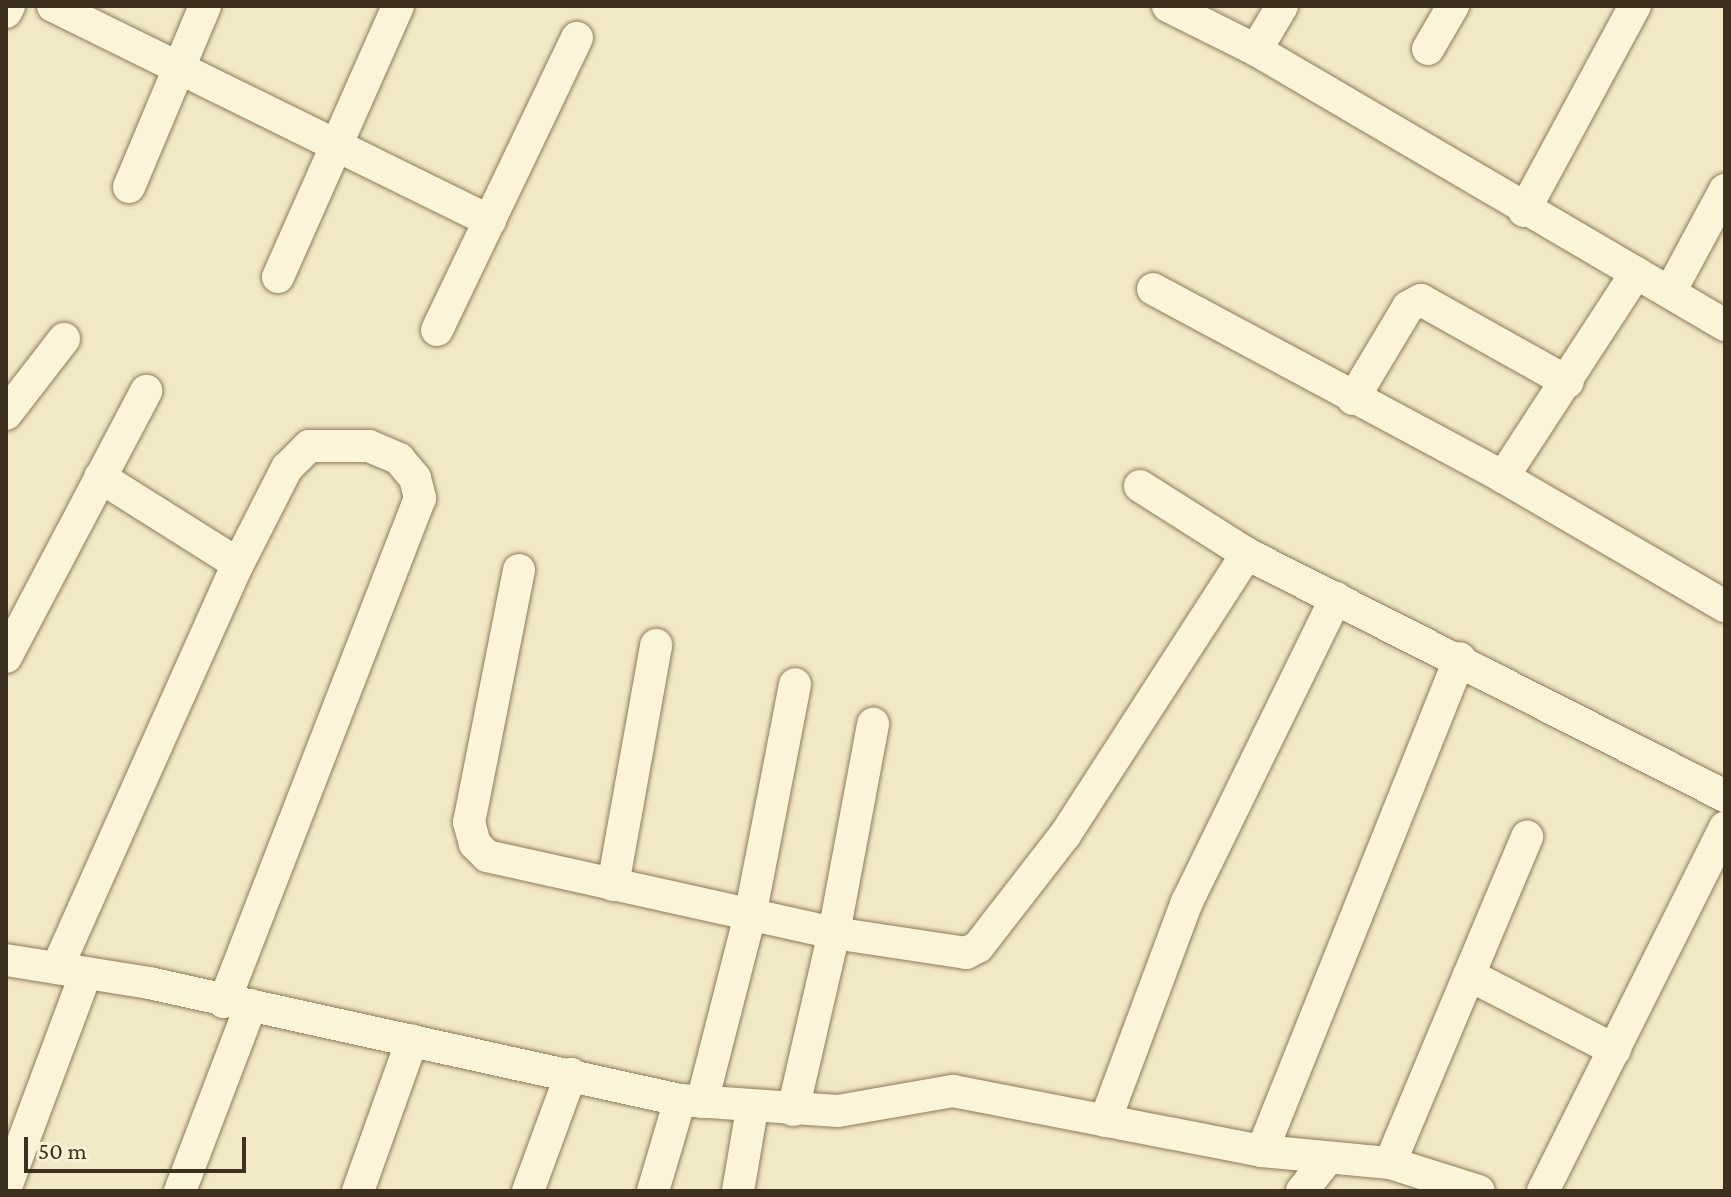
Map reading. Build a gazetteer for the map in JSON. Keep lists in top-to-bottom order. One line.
{"scale_bar":"50 m"}
